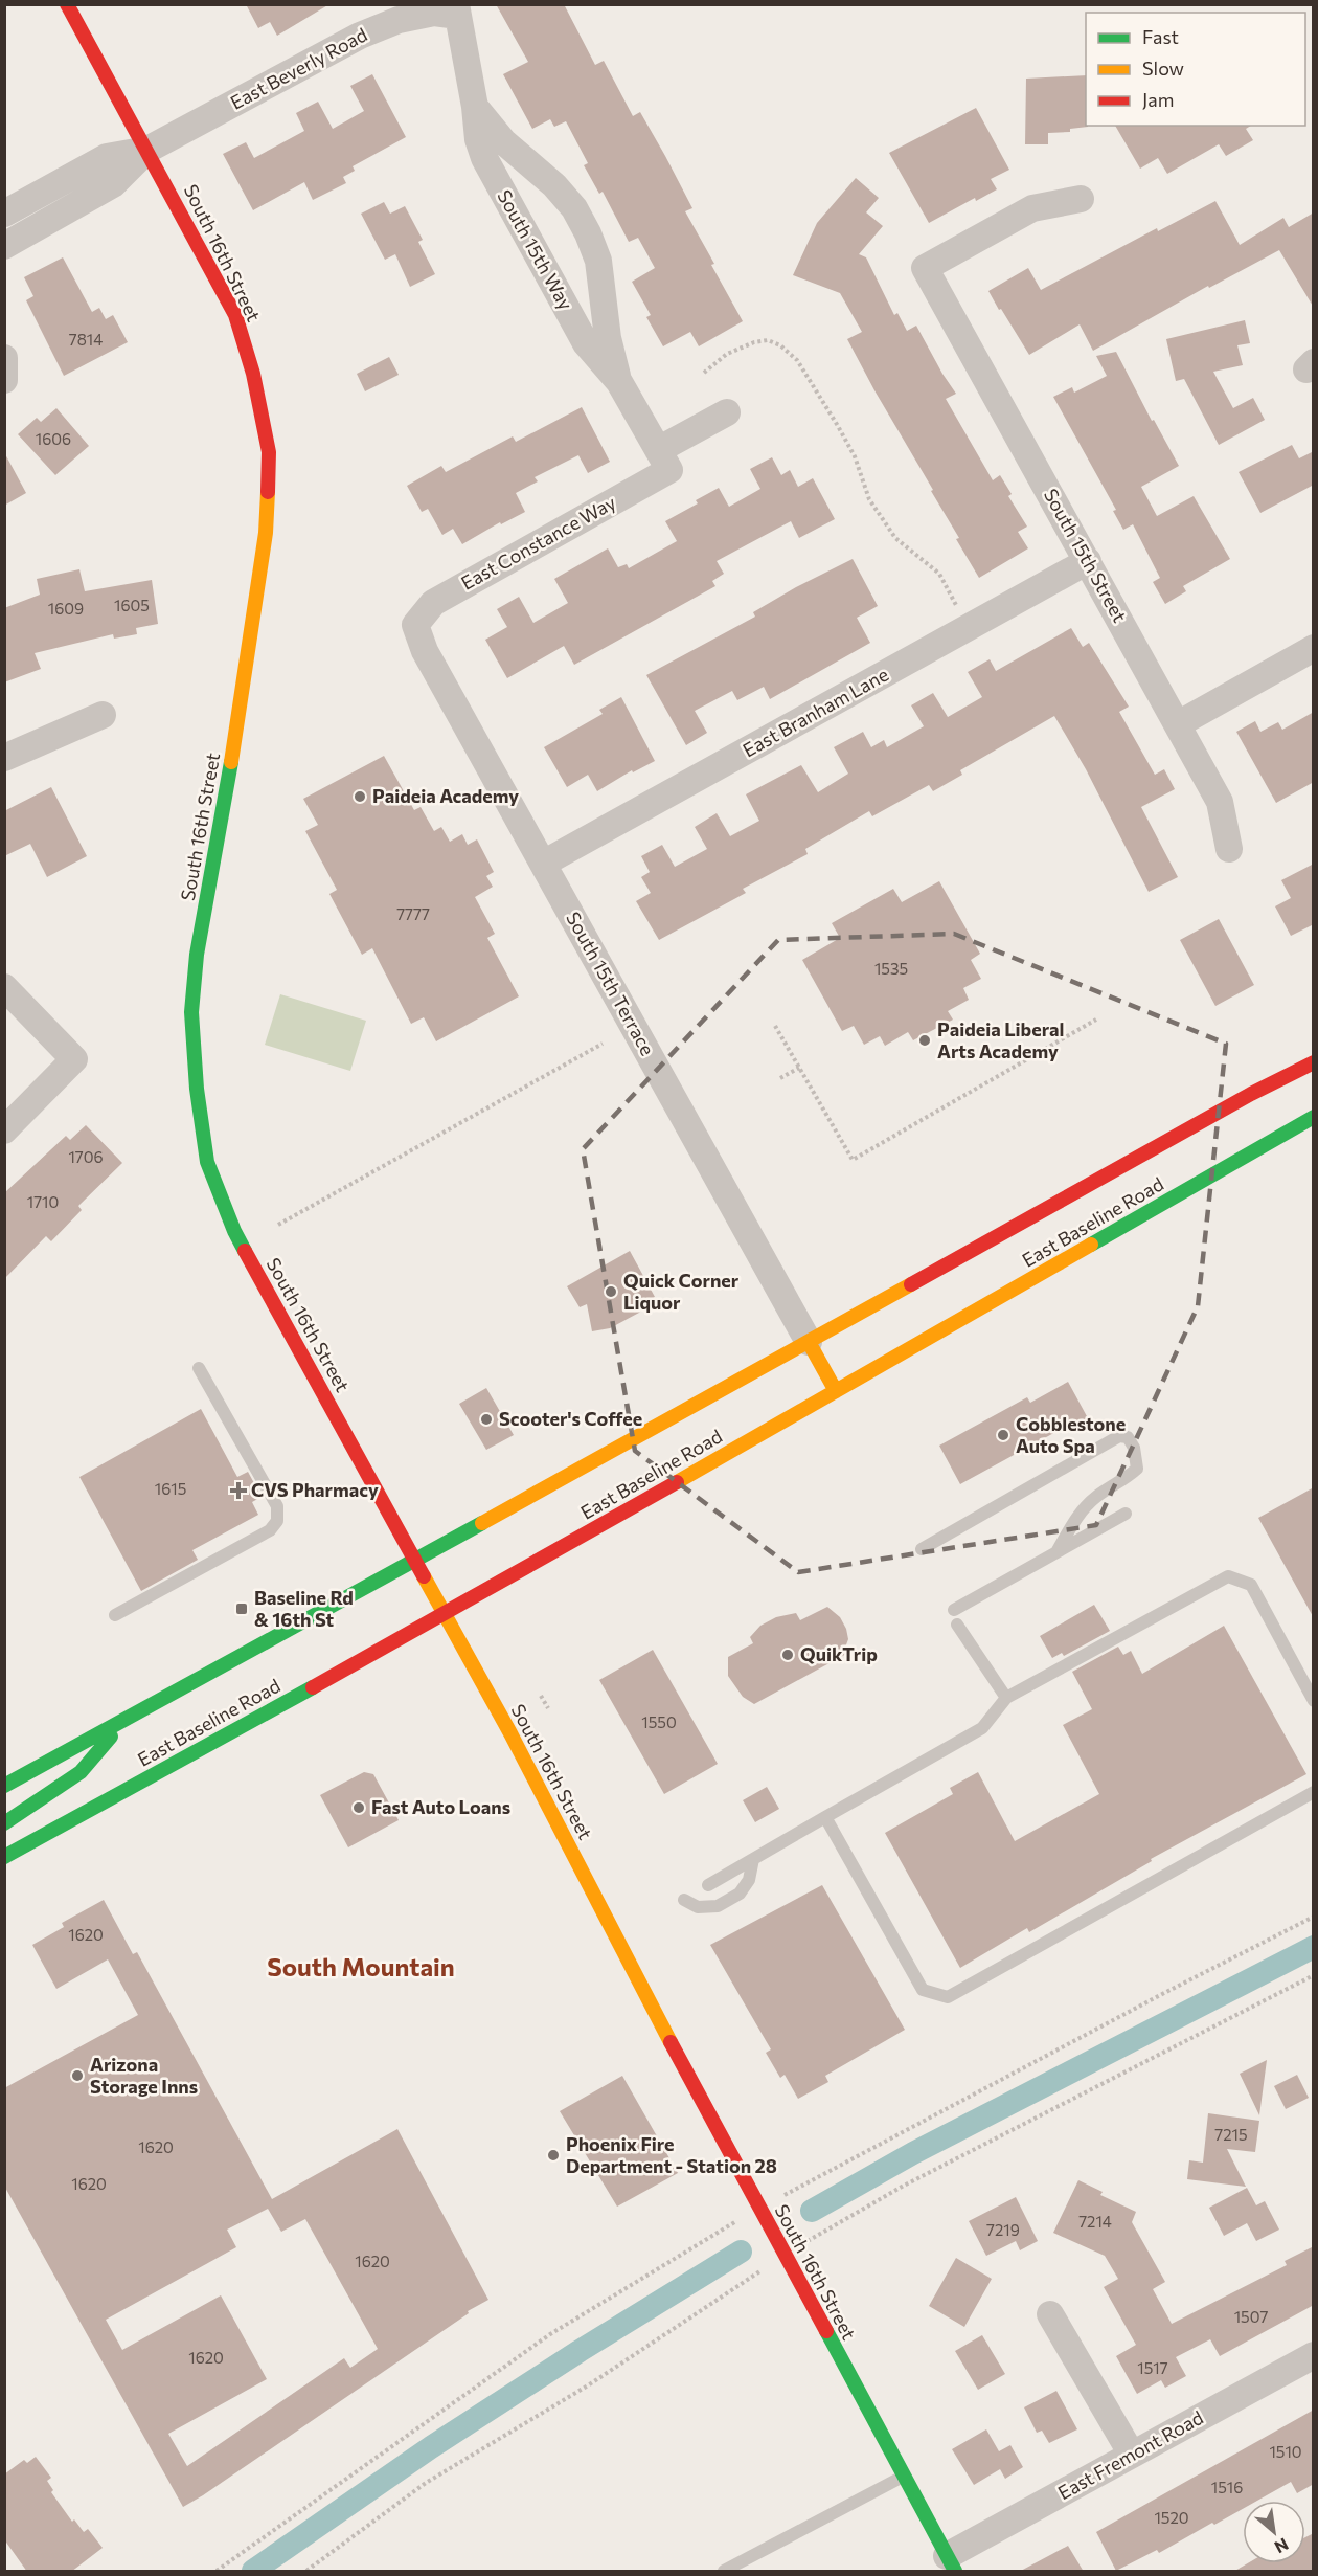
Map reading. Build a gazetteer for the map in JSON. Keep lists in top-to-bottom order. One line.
{"streets":{"main road":["South 16th Street","East Baseline Road"],"street":["East Beverly Road","South 15th Way","East Constance Way","South 15th Street","East Branham Lane","South 15th Terrace","East Fremont Road"]},"crossings":[["East Beverly Road","South 15th Way"],["East Beverly Road","South 16th Street"],["South 15th Way","East Constance Way"],["South 16th Street","East Baseline Road"],["South 16th Street","East Fremont Road"],["East Constance Way","South 15th Terrace"],["South 15th Street","East Branham Lane"],["East Branham Lane","South 15th Terrace"],["South 15th Terrace","East Baseline Road"]],"districts":["South Mountain"],"places":{"other":["Paideia Academy","Paideia Liberal Arts Academy","Quick Corner Liquor","Scooter's Coffee","Cobblestone Auto Spa","QuikTrip","Fast Auto Loans","Arizona Storage Inns","Phoenix Fire Department - Station 28"],"health":["CVS Pharmacy"],"transit":["Baseline Rd & 16th St"]},"house_numbers":["7814","1606","1605","1609","7777","1535","1706","1710","1615","1550","1620","7215","1620","1620","7214","7219","1620","1507","1620","1517","1510","1516","1520"],"legend":["Fast","Slow","Jam"],"north":"bottom right"}
